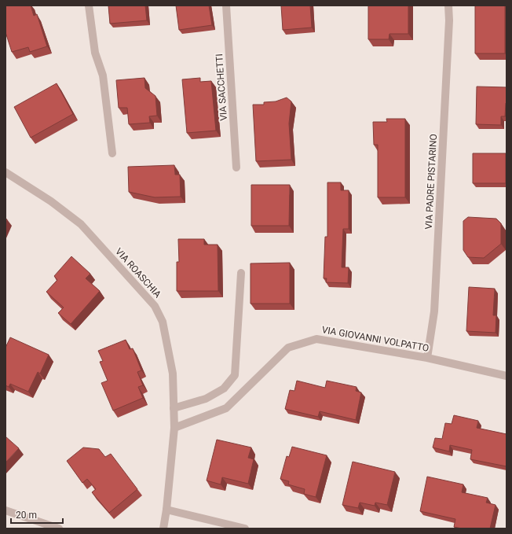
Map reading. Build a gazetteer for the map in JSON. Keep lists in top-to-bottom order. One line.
{"streets":{"street":["VIA SACCHETTI","VIA PADRE PISTARINO","VIA ROASCHIA","VIA GIOVANNI VOLPATTO"]},"crossings":[["VIA PADRE PISTARINO","VIA GIOVANNI VOLPATTO"],["VIA ROASCHIA","VIA GIOVANNI VOLPATTO"]],"scale_bar":"20 m"}
